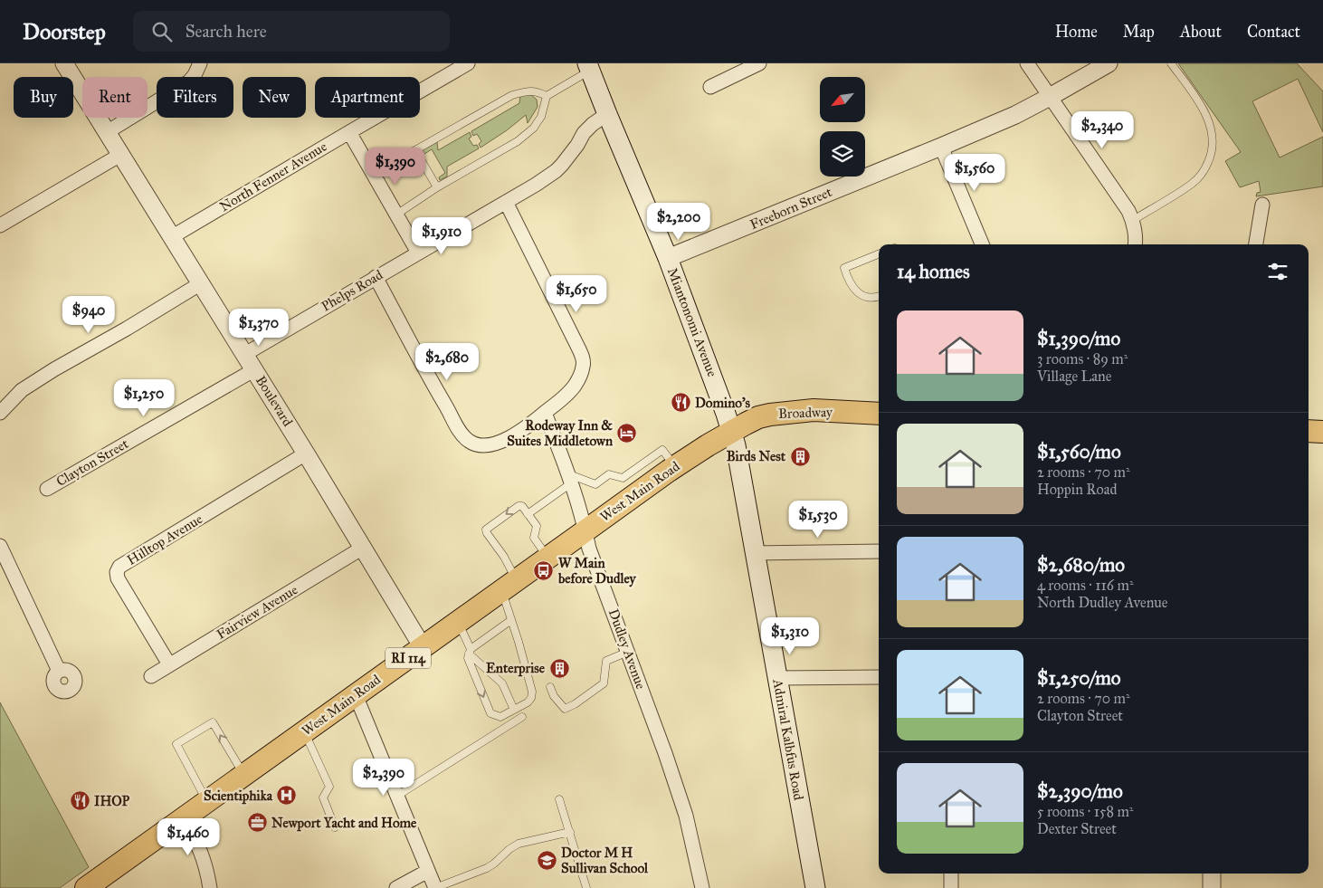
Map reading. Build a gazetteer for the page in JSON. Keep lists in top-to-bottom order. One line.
{"streets":{"main road":["Miantonomi Avenue","Broadway","West Main Road","RI 114","Admiral Kalbfus Road"],"street":["North Fenner Avenue","Freeborn Street","Phelps Road","Boulevard","Clayton Street","Hilltop Avenue","Fairview Avenue","Dudley Avenue"]},"crossings":[["North Fenner Avenue","Boulevard"],["Freeborn Street","Miantonomi Avenue"],["Phelps Road","Miantonomi Avenue"],["Phelps Road","Boulevard"],["Miantonomi Avenue","Broadway"],["Miantonomi Avenue","West Main Road"],["Miantonomi Avenue","Admiral Kalbfus Road"],["Boulevard","Clayton Street"],["Boulevard","West Main Road"],["Boulevard","Hilltop Avenue"],["Boulevard","Fairview Avenue"],["Broadway","West Main Road"],["Broadway","Admiral Kalbfus Road"],["West Main Road","Dudley Avenue"],["West Main Road","Admiral Kalbfus Road"],["Hilltop Avenue","Fairview Avenue"]],"places":{"restaurant":["Domino's","IHOP"],"hotel":["Rodeway Inn & Suites Middletown"],"building":["Birds Nest","Enterprise"],"bus stop":["W Main before Dudley"],"hospital":["Scientiphika"],"office":["Newport Yacht and Home"],"school or university":["Doctor M H Sullivan School"]},"north":"bottom left","page":{"header":"Doorstep","search":"Search here","nav":["Home","Map","About","Contact"],"chip":["Buy","Rent","Filters","New","Apartment"],"price":["$2,340","$1,390","$1,560","$2,200","$1,910","$1,650","$940","$1,370","$2,680","$1,250","$1,530","$1,310","$2,390","$1,460"],"heading":"14 homes","list":[{"name":"$1,390/mo","note":"3 rooms · 89 m² · Village Lane"},{"name":"$1,560/mo","note":"2 rooms · 70 m² · Hoppin Road"},{"name":"$2,680/mo","note":"4 rooms · 116 m² · North Dudley Avenue"},{"name":"$1,250/mo","note":"2 rooms · 70 m² · Clayton Street"},{"name":"$2,390/mo","note":"5 rooms · 158 m² · Dexter Street"}]}}
